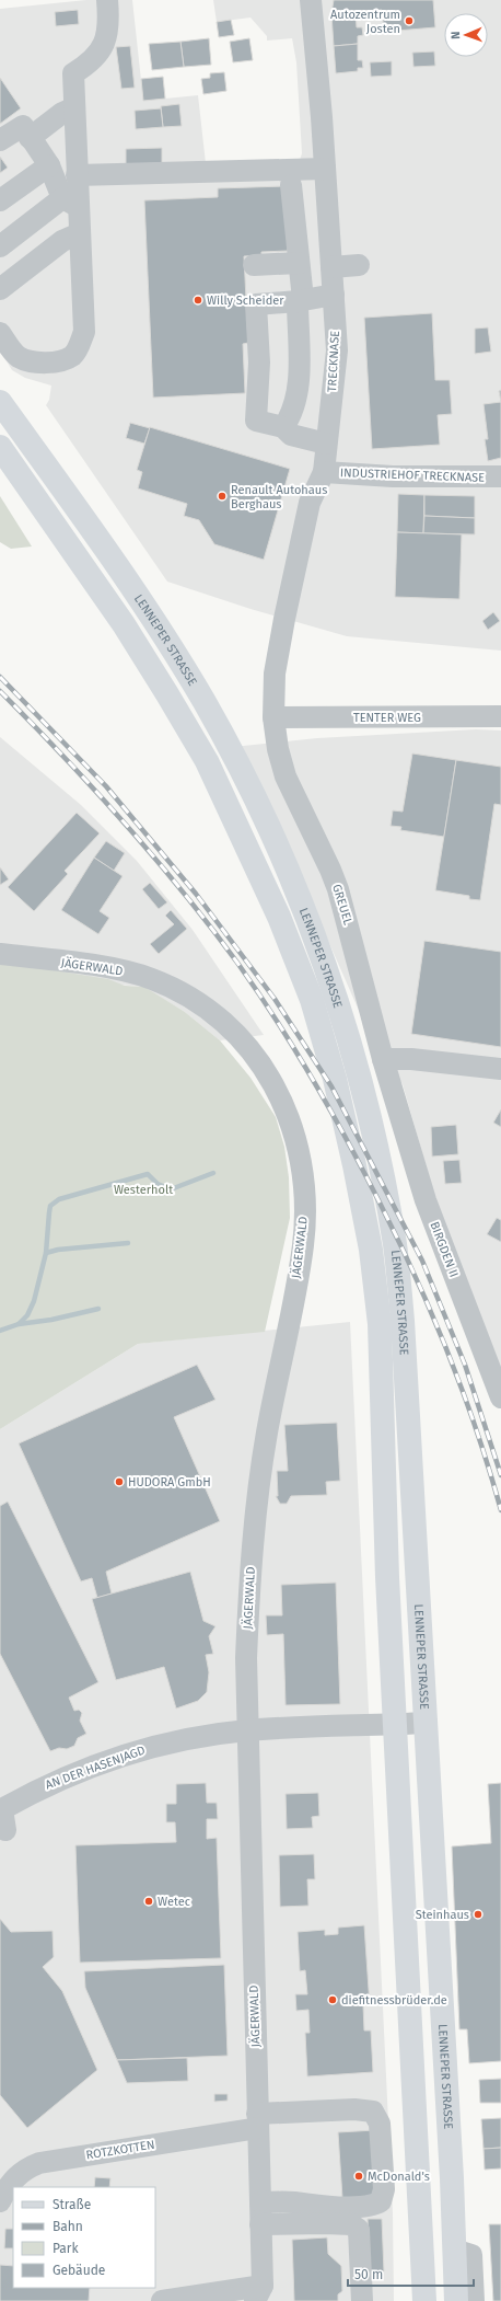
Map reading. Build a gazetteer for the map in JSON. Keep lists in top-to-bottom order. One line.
{"streets":{"main road":["LENNEPER STRASSE"],"street":["TRECKNASE","INDUSTRIEHOF TRECKNASE","TENTER WEG","GREUEL","JÄGERWALD","BIRGDEN II","AN DER HASENJAGD","ROTZKOTTEN"]},"crossings":[["TRECKNASE","INDUSTRIEHOF TRECKNASE"],["TRECKNASE","TENTER WEG"],["TRECKNASE","GREUEL"],["TENTER WEG","GREUEL"],["GREUEL","BIRGDEN II"],["JÄGERWALD","AN DER HASENJAGD"],["JÄGERWALD","ROTZKOTTEN"]],"parks":["Westerholt"],"places":["Autozentrum Josten","Willy Scheider","Renault Autohaus Berghaus","HUDORA GmbH","Wetec","Steinhaus","diefitnessbrüder.de","McDonald's"],"legend":["Straße","Bahn","Park","Gebäude"],"scale_bar":"50 m","north":"left"}
